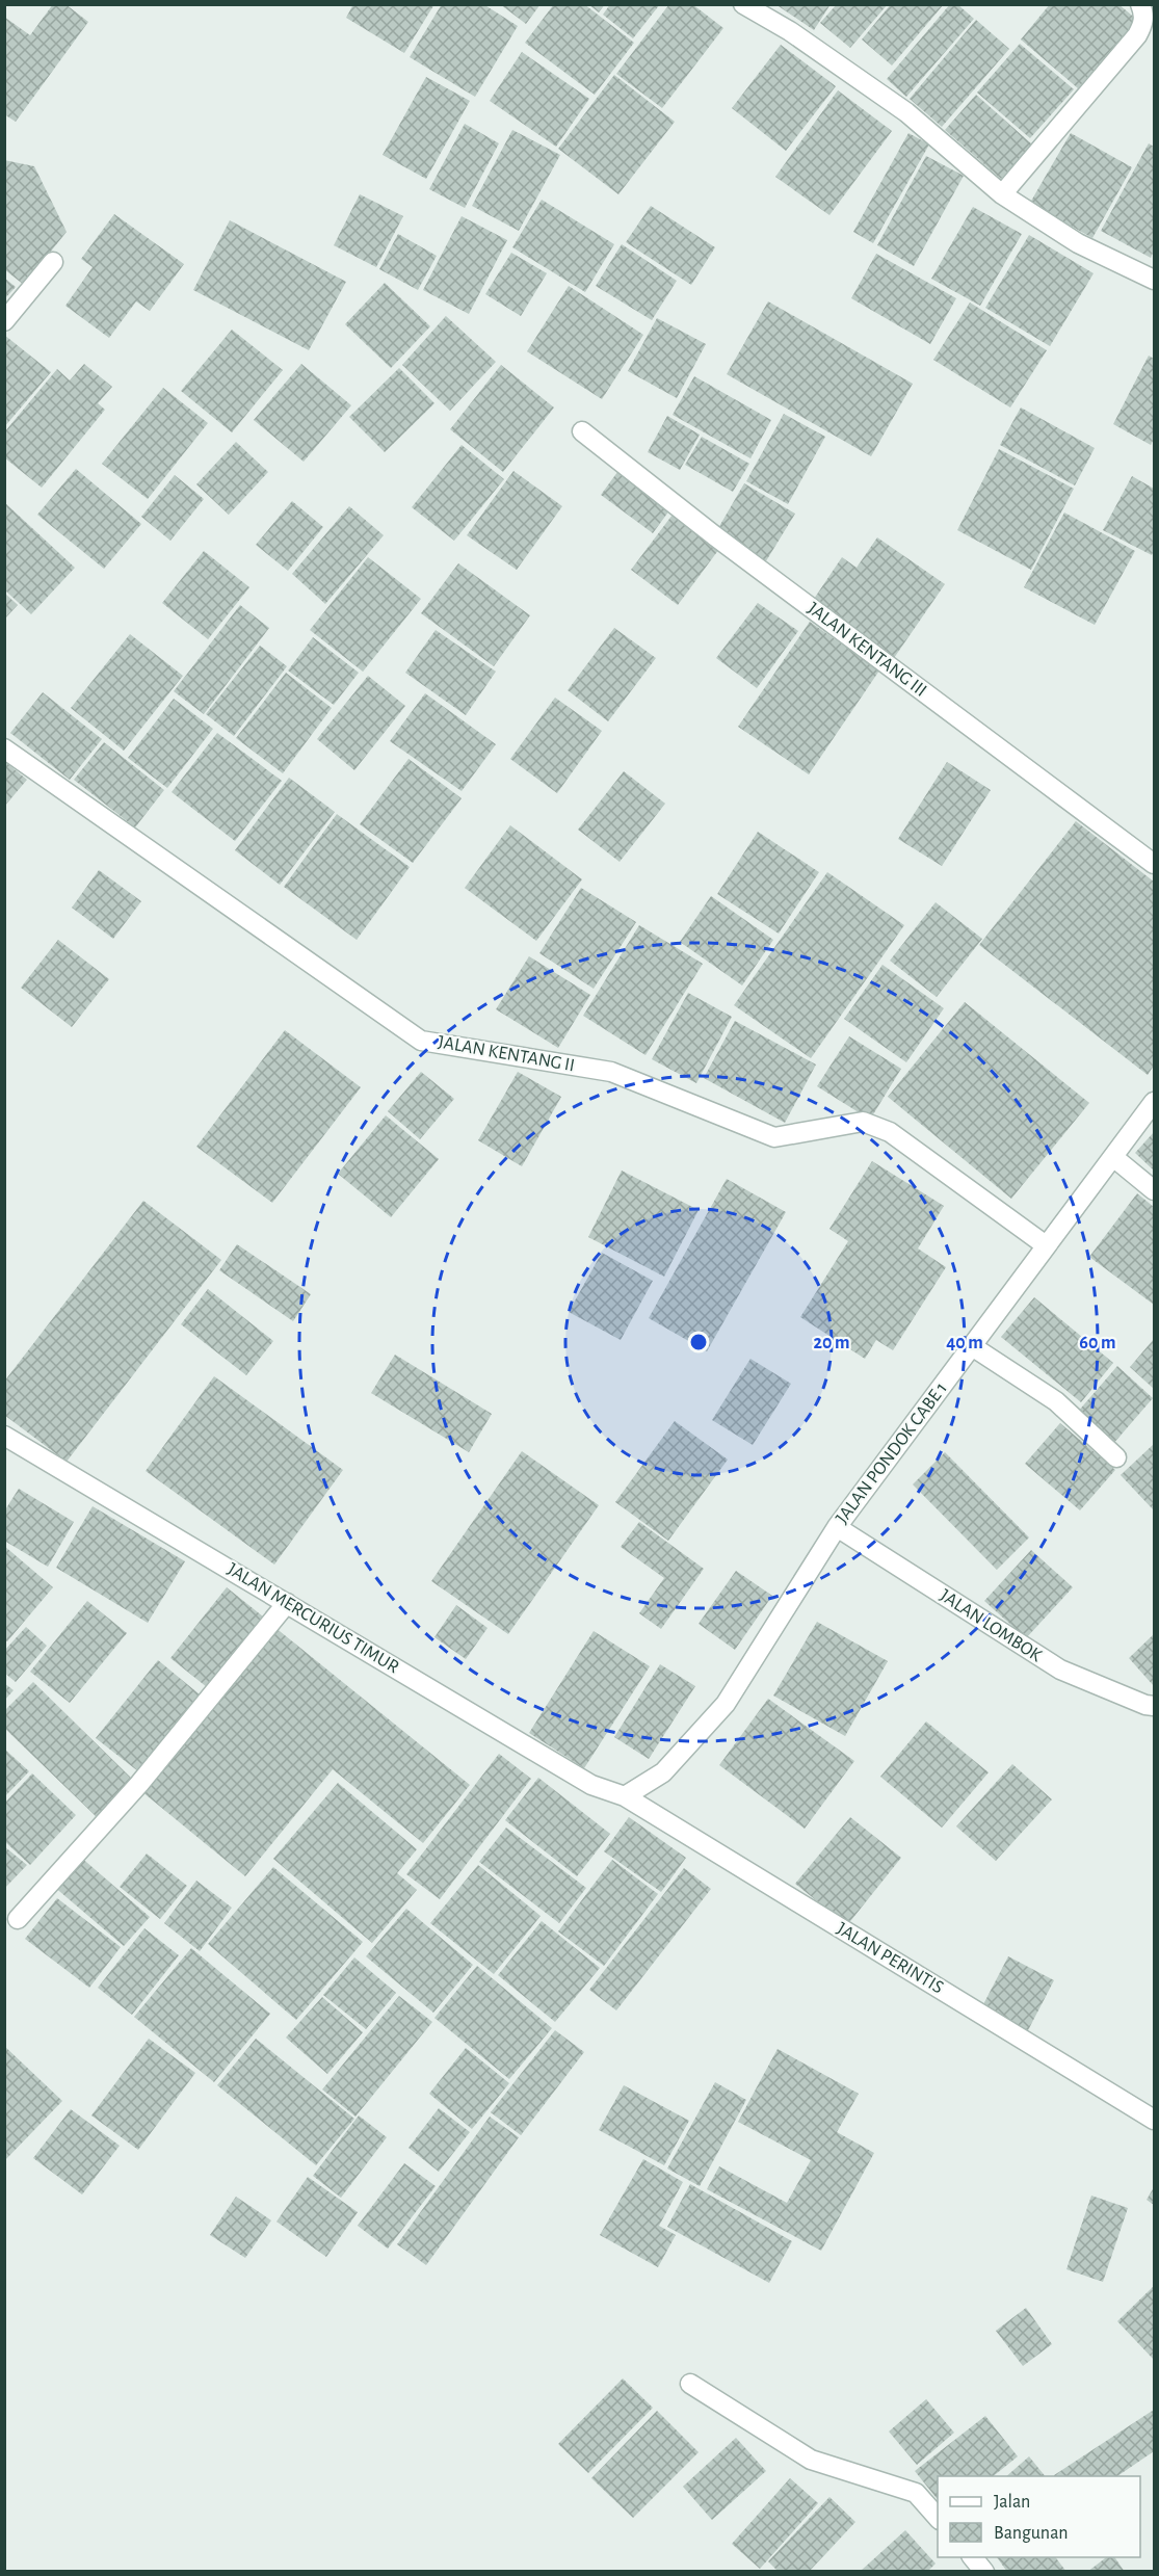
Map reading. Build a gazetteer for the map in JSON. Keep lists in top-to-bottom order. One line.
{"streets":{"street":["JALAN KENTANG III","JALAN KENTANG II","JALAN PONDOK CABE 1","JALAN MERCURIUS TIMUR","JALAN LOMBOK","JALAN PERINTIS"]},"crossings":[["JALAN KENTANG II","JALAN PONDOK CABE 1"],["JALAN PONDOK CABE 1","JALAN MERCURIUS TIMUR"],["JALAN PONDOK CABE 1","JALAN LOMBOK"],["JALAN PONDOK CABE 1","JALAN PERINTIS"],["JALAN MERCURIUS TIMUR","JALAN PERINTIS"]],"legend":["Jalan","Bangunan"],"rings":["20 m","40 m","60 m"]}
